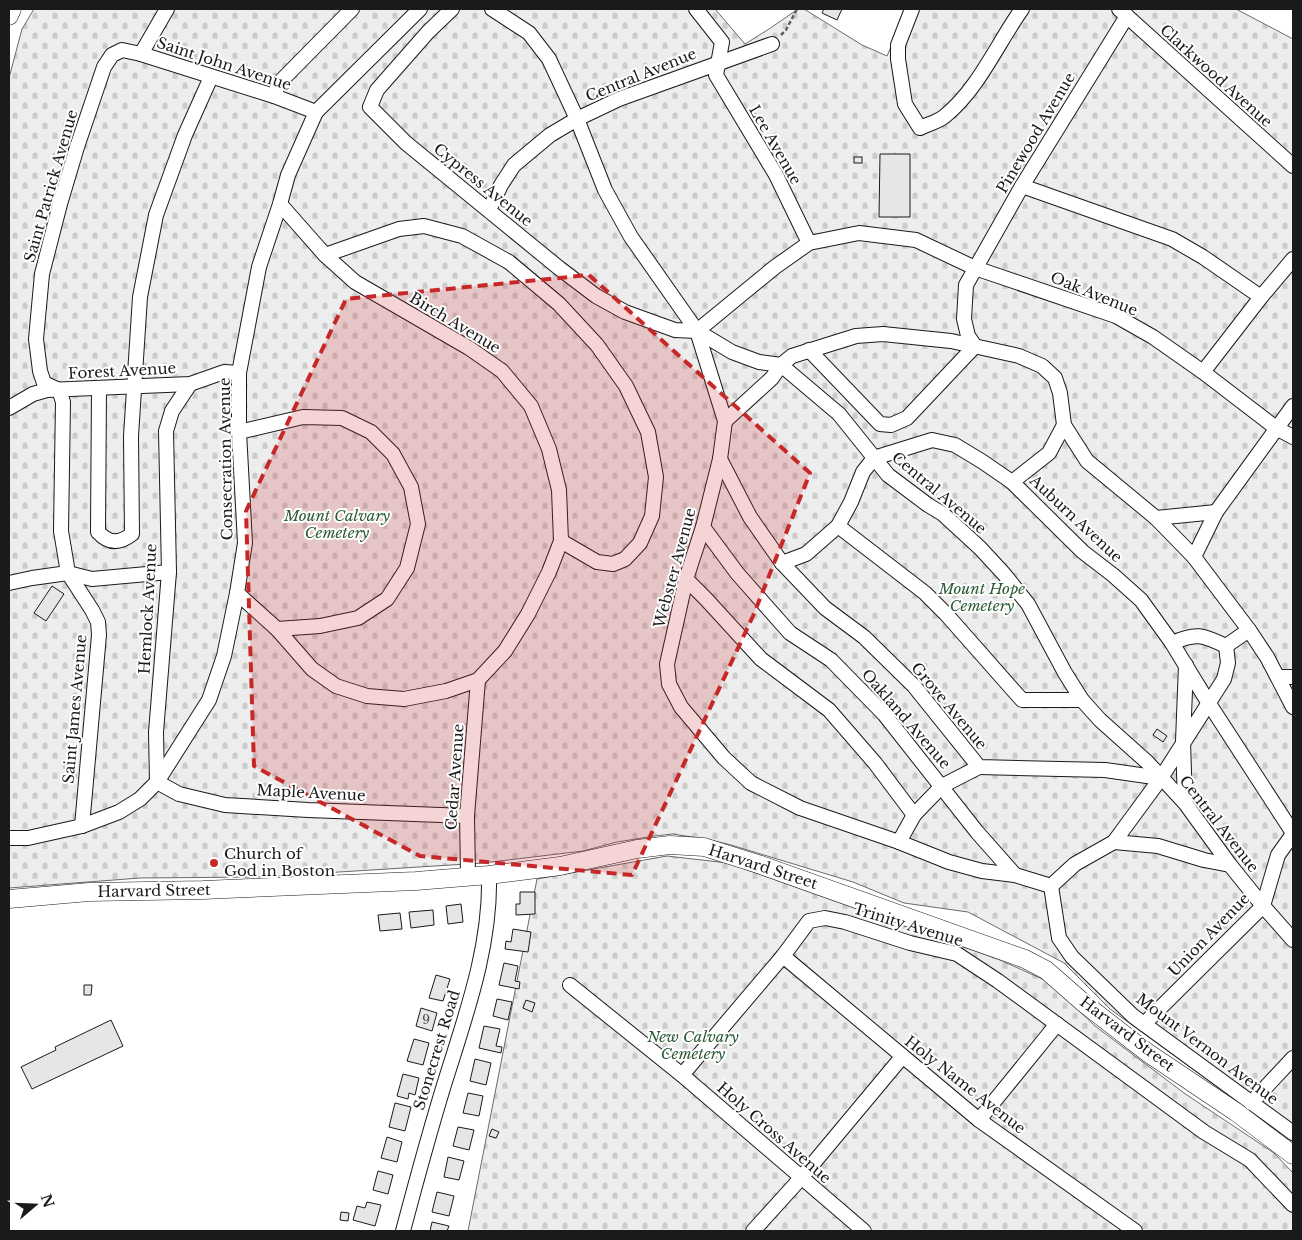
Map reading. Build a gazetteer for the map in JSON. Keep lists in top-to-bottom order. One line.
{"streets":{"main road":["Harvard Street"],"street":["Saint John Avenue","Central Avenue","Clarkwood Avenue","Pinewood Avenue","Lee Avenue","Cypress Avenue","Saint Patrick Avenue","Oak Avenue","Birch Avenue","Forest Avenue","Consecration Avenue","Auburn Avenue","Webster Avenue","Hemlock Avenue","Grove Avenue","Saint James Avenue","Oakland Avenue","Cedar Avenue","Maple Avenue","Trinity Avenue","Union Avenue","Mount Vernon Avenue","Stonecrest Road","Holy Name Avenue","Holy Cross Avenue"]},"crossings":[["Saint John Avenue","Saint Patrick Avenue"],["Saint John Avenue","Consecration Avenue"],["Central Avenue","Lee Avenue"],["Central Avenue","Cypress Avenue"],["Central Avenue","Auburn Avenue"],["Central Avenue","Webster Avenue"],["Central Avenue","Grove Avenue"],["Central Avenue","Union Avenue"],["Clarkwood Avenue","Pinewood Avenue"],["Pinewood Avenue","Oak Avenue"],["Lee Avenue","Oak Avenue"],["Cypress Avenue","Webster Avenue"],["Saint Patrick Avenue","Forest Avenue"],["Birch Avenue","Consecration Avenue"],["Birch Avenue","Cedar Avenue"],["Forest Avenue","Consecration Avenue"],["Forest Avenue","Hemlock Avenue"],["Consecration Avenue","Hemlock Avenue"],["Consecration Avenue","Saint James Avenue"],["Consecration Avenue","Maple Avenue"],["Auburn Avenue","Union Avenue"],["Webster Avenue","Grove Avenue"],["Webster Avenue","Oakland Avenue"],["Webster Avenue","Mount Vernon Avenue"],["Hemlock Avenue","Maple Avenue"],["Cedar Avenue","Maple Avenue"],["Cedar Avenue","Harvard Street"],["Harvard Street","Stonecrest Road"],["Trinity Avenue","Holy Name Avenue"],["Trinity Avenue","Holy Cross Avenue"],["Union Avenue","Mount Vernon Avenue"]],"parks":["Mount Calvary Cemetery","Mount Hope Cemetery","New Calvary Cemetery"],"places":["Church of God in Boston"],"house_numbers":["9"],"north":"right"}
